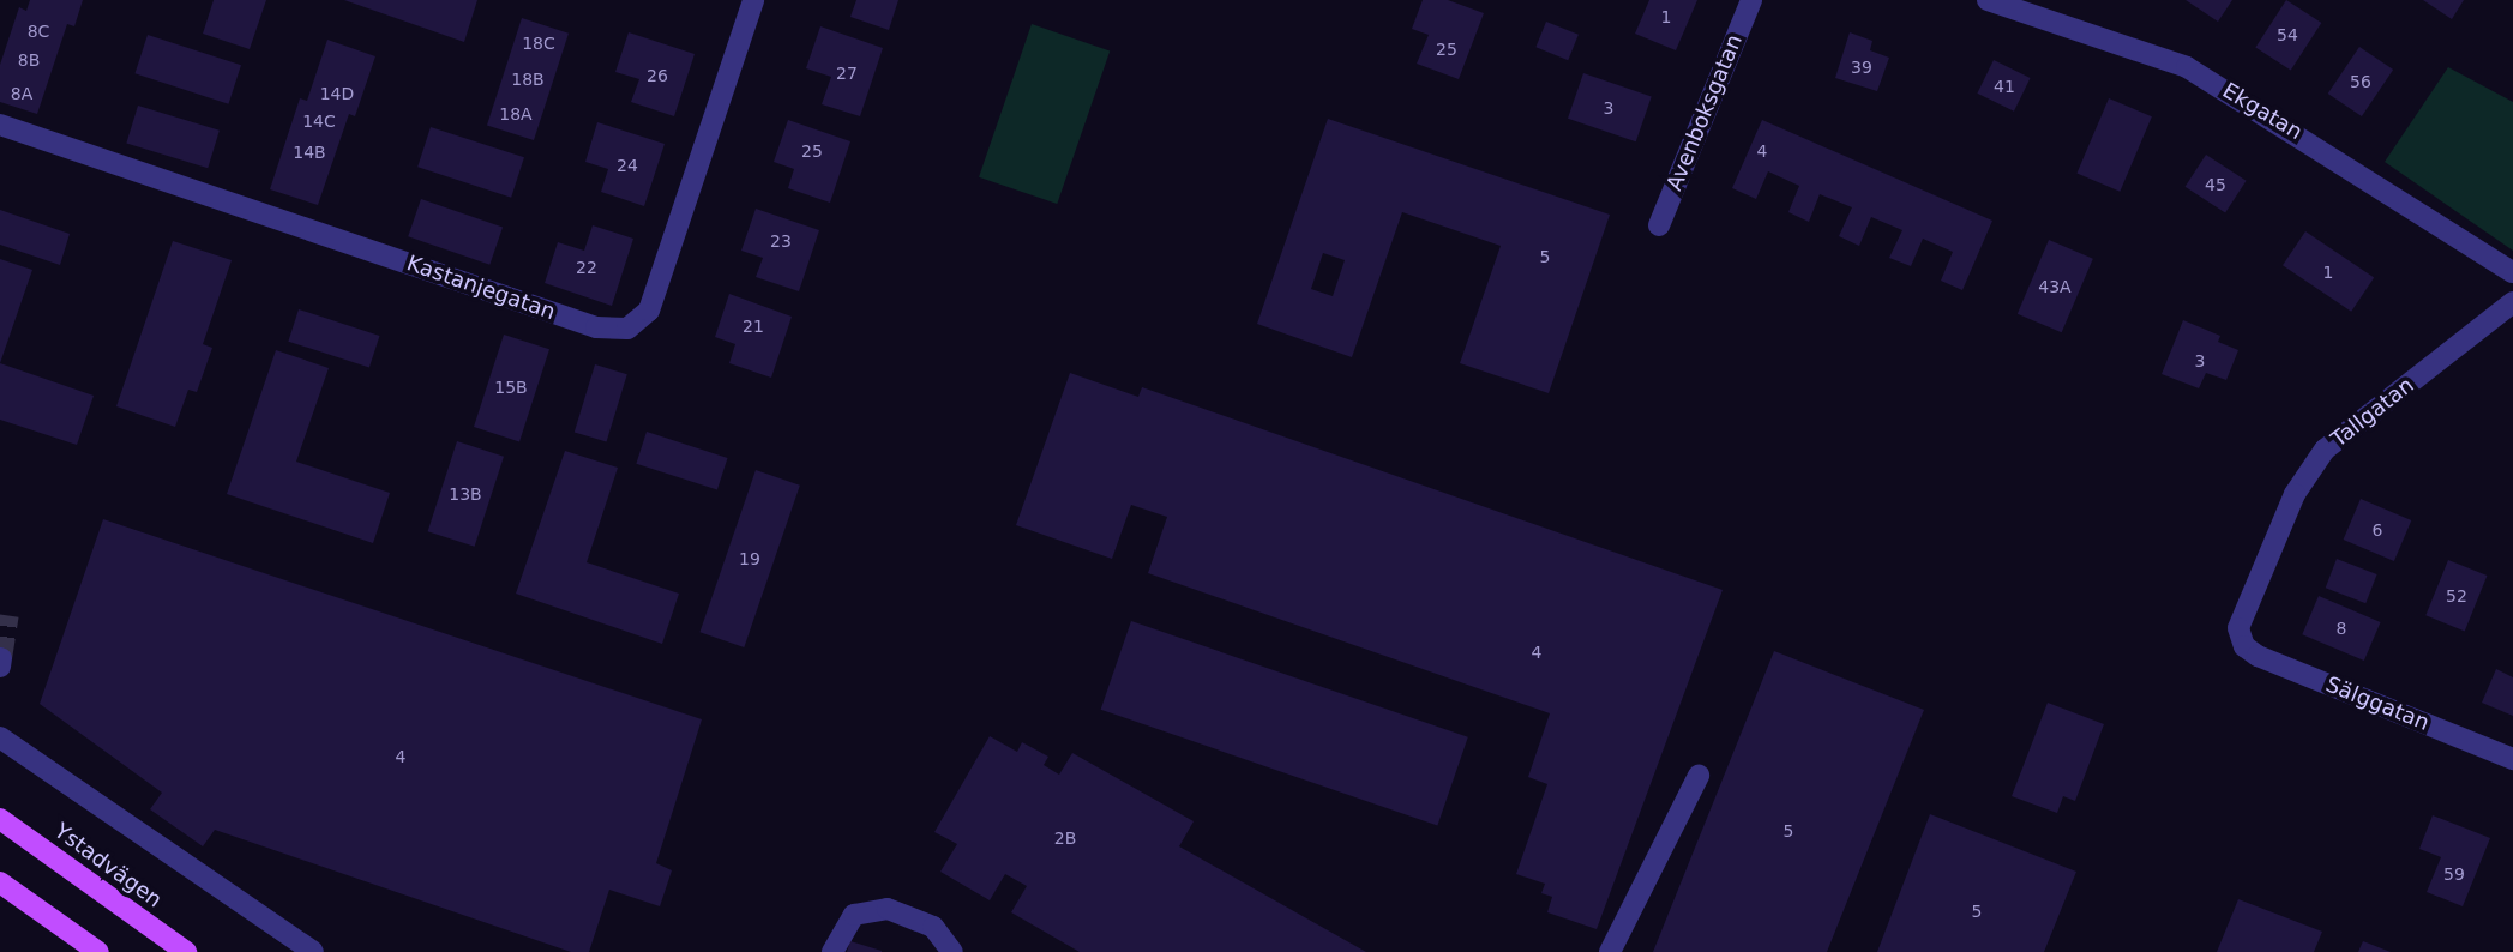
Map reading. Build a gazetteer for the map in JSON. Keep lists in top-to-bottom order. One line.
{"streets":{"main road":["Ystadvägen"],"street":["Ekgatan","Avenboksgatan","Kastanjegatan","Tallgatan","Sälggatan"]},"crossings":[["Tallgatan","Sälggatan"]],"house_numbers":["1","8C","54","18C","25","8B","39","27","26","18B","56","41","8A","14D","3","18A","14C","25","4","14B","24","45","23","5","22","1","43A","21","3","15B","13B","6","19","52","8","4","4","5","2B","59","5"]}
